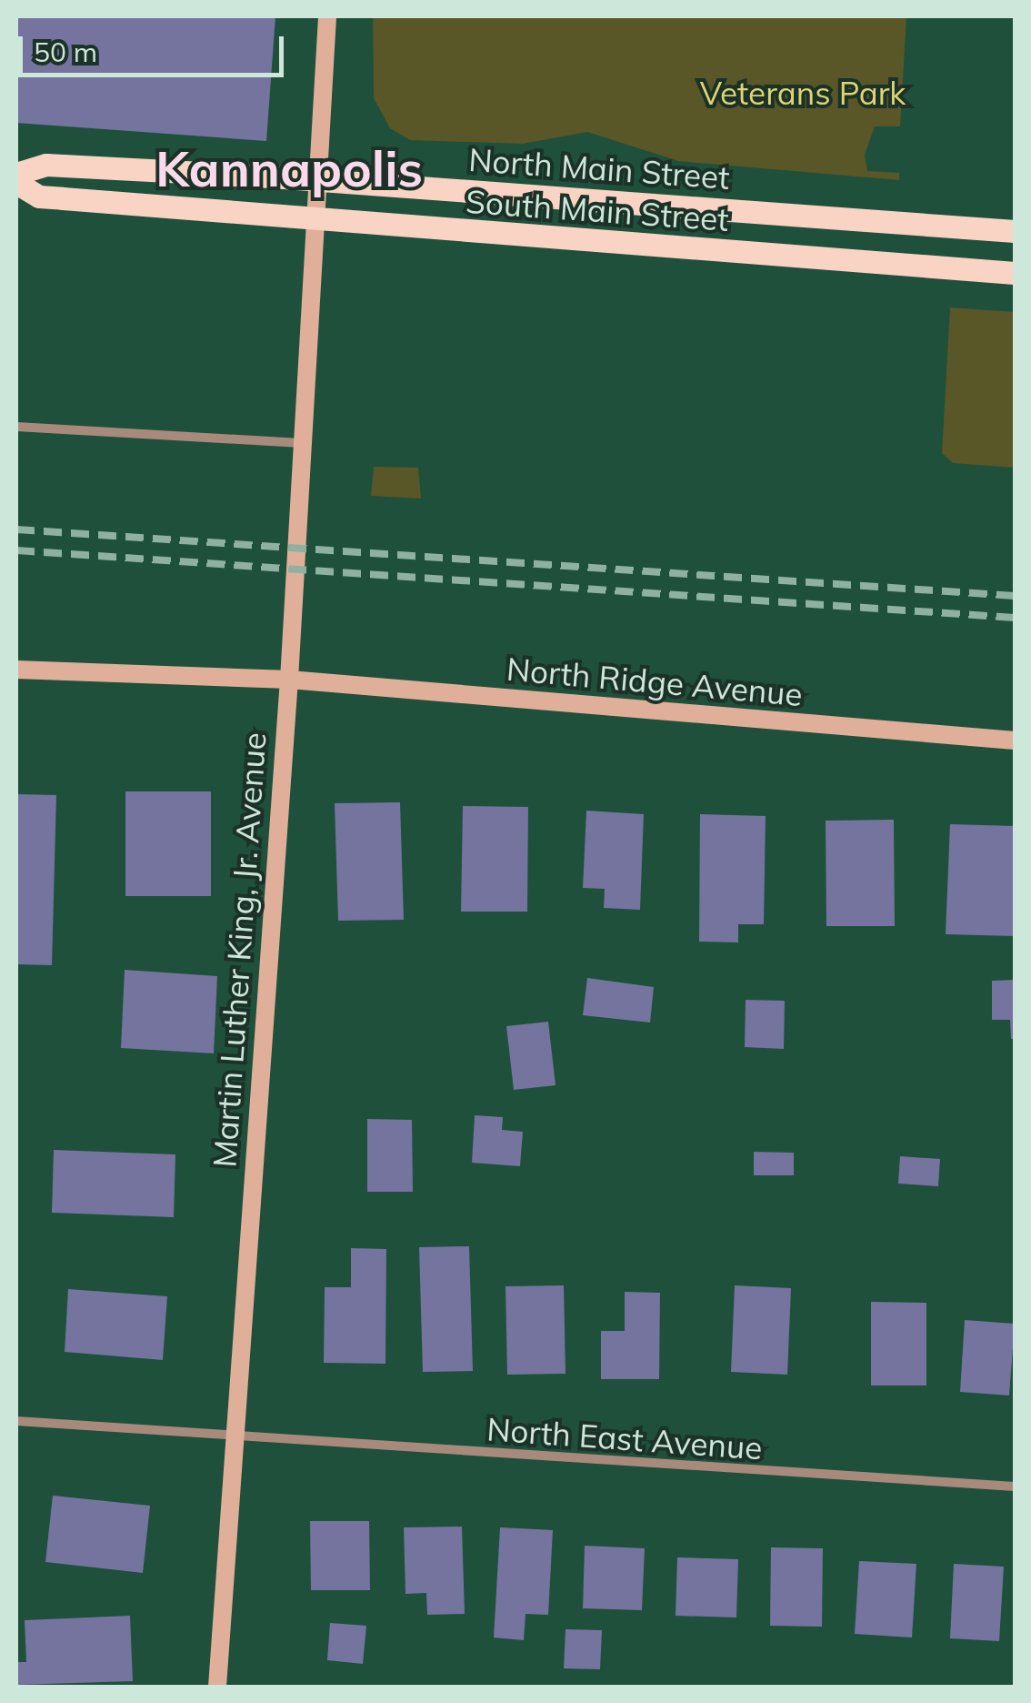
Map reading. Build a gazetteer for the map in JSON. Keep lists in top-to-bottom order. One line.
{"streets":{"main road":["North Main Street","South Main Street","North Ridge Avenue","Martin Luther King, Jr. Avenue"],"street":["North East Avenue"]},"crossings":[["North Main Street","Martin Luther King, Jr. Avenue"],["South Main Street","Martin Luther King, Jr. Avenue"],["North Ridge Avenue","Martin Luther King, Jr. Avenue"],["Martin Luther King, Jr. Avenue","North East Avenue"]],"districts":["Kannapolis"],"parks":["Veterans Park"],"scale_bar":"50 m"}
